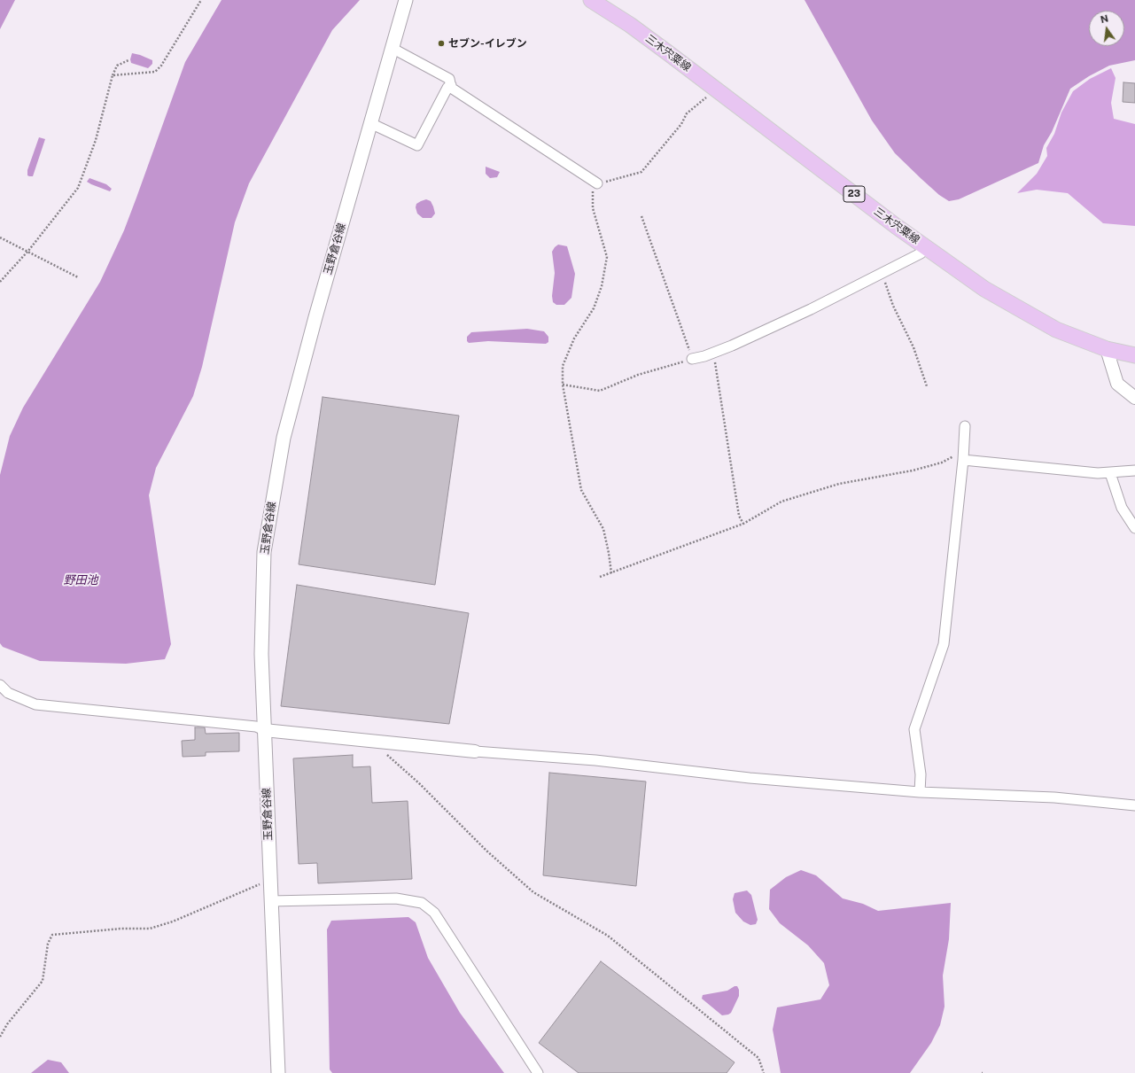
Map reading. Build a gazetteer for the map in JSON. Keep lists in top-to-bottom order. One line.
{"streets":{"main road":["三木宍粟線","23","玉野倉谷線"]},"water":["野田池"],"places":["セブン-イレブン"],"north":"top"}
